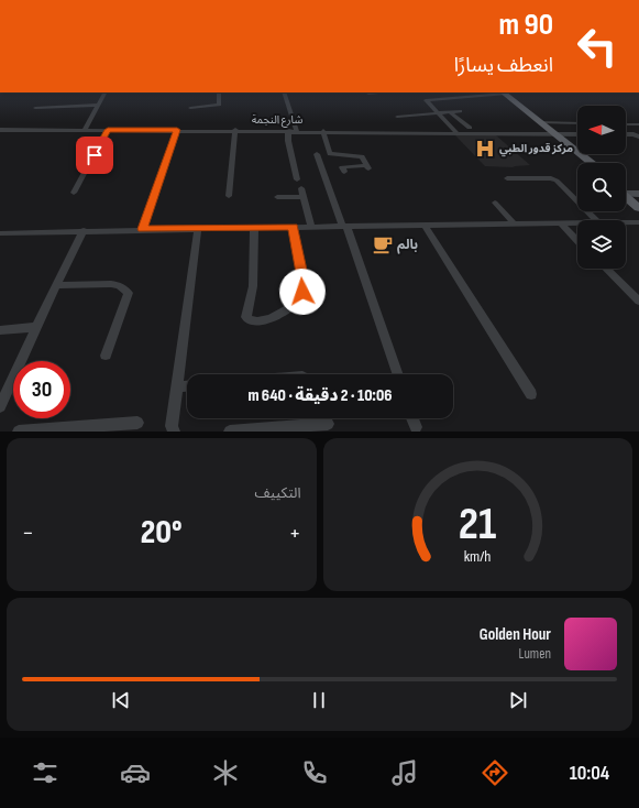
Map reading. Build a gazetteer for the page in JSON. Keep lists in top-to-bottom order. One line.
{"streets":{"street":["شارع النجمة"]},"places":{"hospital":["مركز قدور الطبي"],"cafe":["بالم"]},"north":"left","page":{"turn":["90 m","انعطف يسارًا"],"limit":"30","trip":"10:06 · 2 دقيقة · 640 m","tile":"التكييف","heat":["−","20°","+"],"song":["Golden Hour","Lumen"],"tabs":"10:04","gauge":["21","km/h"]}}
